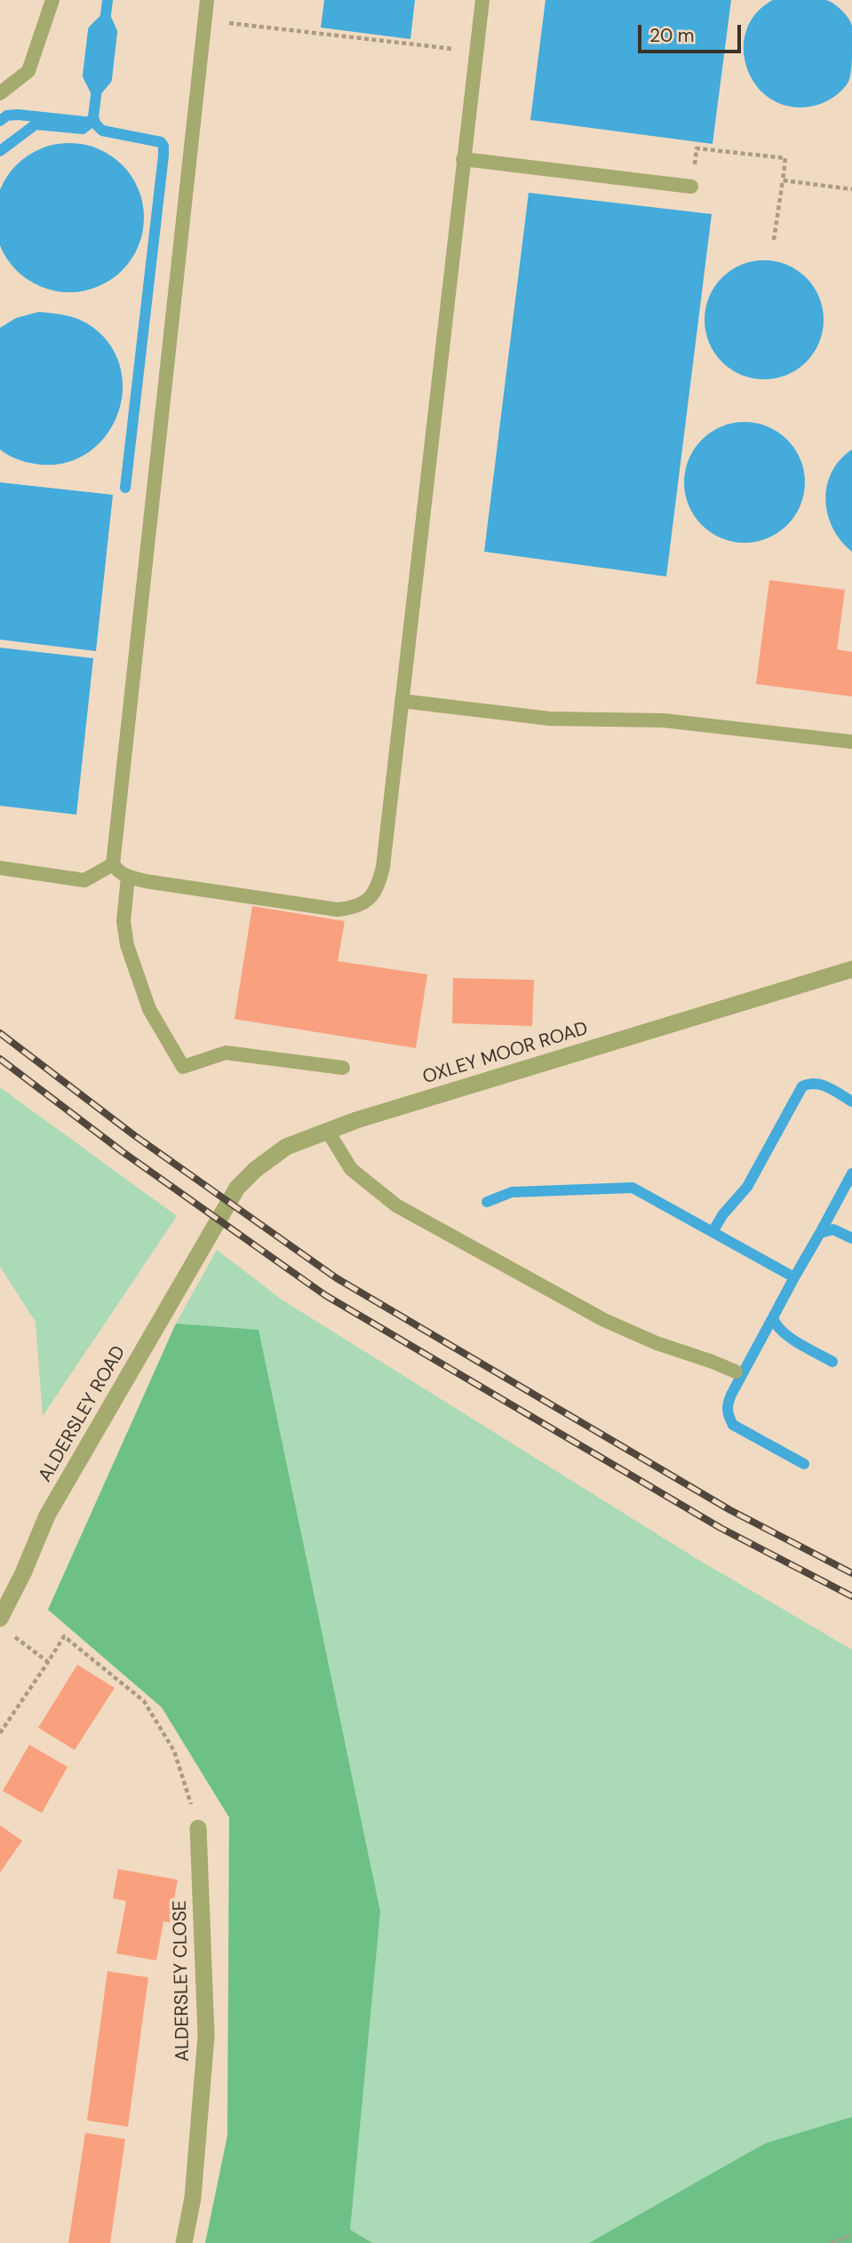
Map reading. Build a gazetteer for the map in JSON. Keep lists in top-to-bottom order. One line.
{"streets":{"street":["OXLEY MOOR ROAD","ALDERSLEY ROAD","ALDERSLEY CLOSE"]},"crossings":[["OXLEY MOOR ROAD","ALDERSLEY ROAD"]],"scale_bar":"20 m"}
